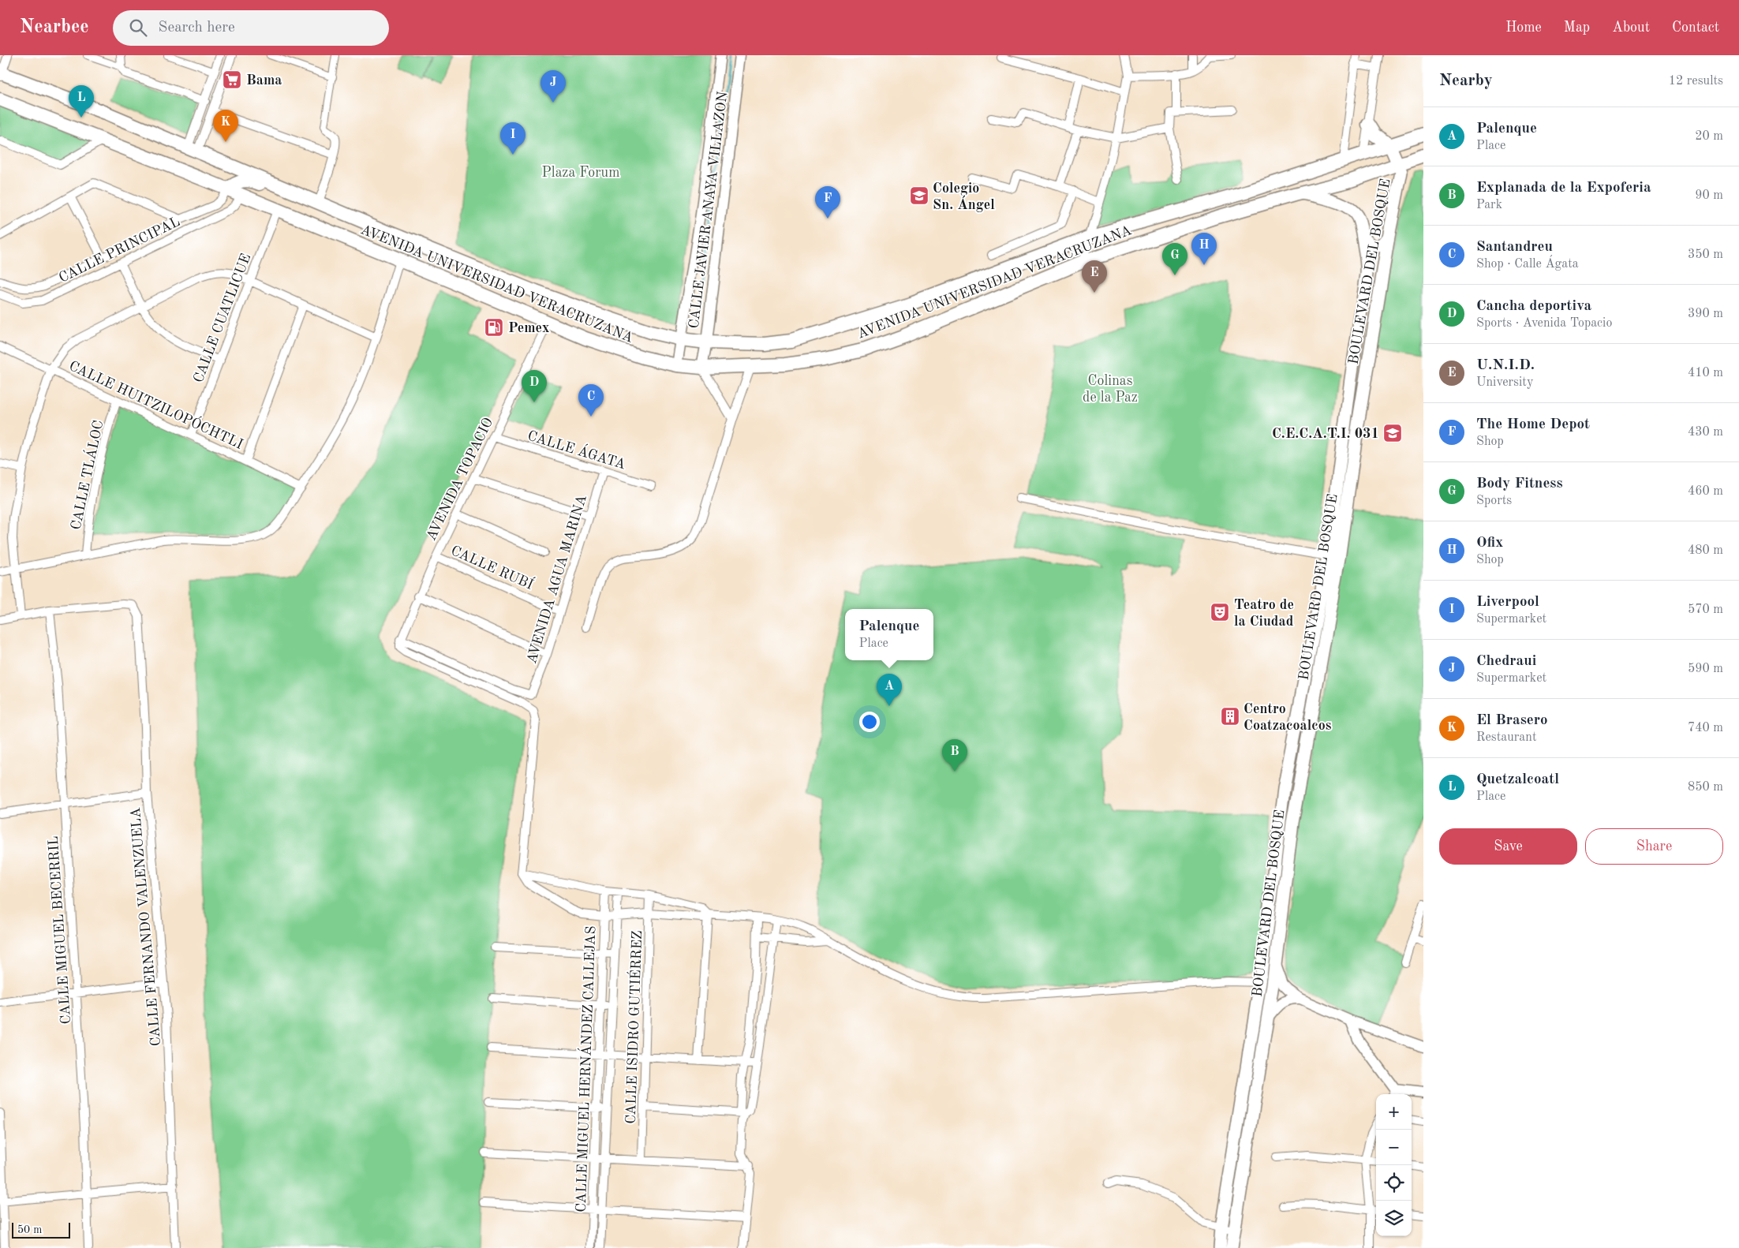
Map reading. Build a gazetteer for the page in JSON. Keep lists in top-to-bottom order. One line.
{"streets":{"main road":["BOULEVARD DEL BOSQUE","AVENIDA UNIVERSIDAD VERACRUZANA"],"street":["CALLE JAVIER ANAYA VILLAZON","CALLE PRINCIPAL","CALLE CUATLICUE","CALLE HUITZILOPÓCHTLI","CALLE ÁGATA","CALLE TLÁLOC","AVENIDA TOPACIO","CALLE RUBÍ","AVENIDA AGUA MARINA","CALLE FERNANDO VALENZUELA","CALLE MIGUEL BECERRIL","CALLE ISIDRO GUTIÉRREZ","CALLE MIGUEL HERNÁNDEZ CALLEJAS"]},"crossings":[["CALLE JAVIER ANAYA VILLAZON","AVENIDA UNIVERSIDAD VERACRUZANA"],["CALLE PRINCIPAL","AVENIDA UNIVERSIDAD VERACRUZANA"],["BOULEVARD DEL BOSQUE","AVENIDA UNIVERSIDAD VERACRUZANA"],["AVENIDA UNIVERSIDAD VERACRUZANA","CALLE CUATLICUE"],["AVENIDA UNIVERSIDAD VERACRUZANA","AVENIDA TOPACIO"],["CALLE CUATLICUE","CALLE HUITZILOPÓCHTLI"],["CALLE HUITZILOPÓCHTLI","CALLE TLÁLOC"],["CALLE ÁGATA","AVENIDA TOPACIO"],["CALLE ÁGATA","AVENIDA AGUA MARINA"],["AVENIDA TOPACIO","CALLE RUBÍ"],["AVENIDA TOPACIO","AVENIDA AGUA MARINA"],["CALLE RUBÍ","AVENIDA AGUA MARINA"],["CALLE FERNANDO VALENZUELA","CALLE MIGUEL BECERRIL"]],"parks":["Plaza Forum","Colinas de la Paz"],"places":{"supermarket":["Bama"],"school or university":["Colegio Sn. Ángel","C.E.C.A.T.I. 031"],"fuel station":["Pemex"],"theatre":["Teatro de la Ciudad"],"building":["Centro Coatzacoalcos"]},"scale_bar":"50 m","page":{"header":"Nearbee","search":"Search here","nav":["Home","Map","About","Contact"],"heading":["Nearby","12 results"],"pins":["J","L","K","I","F","H","G","E","D","C","A","B"],"list":[{"mark":"A","name":"Palenque","note":"Place","value":"20 m"},{"mark":"B","name":"Explanada de la Expoferia","note":"Park","value":"90 m"},{"mark":"C","name":"Santandreu","note":"Shop · Calle Ágata","value":"350 m"},{"mark":"D","name":"Cancha deportiva","note":"Sports · Avenida Topacio","value":"390 m"},{"mark":"E","name":"U.N.I.D.","note":"University","value":"410 m"},{"mark":"F","name":"The Home Depot","note":"Shop","value":"430 m"},{"mark":"G","name":"Body Fitness","note":"Sports","value":"460 m"},{"mark":"H","name":"Ofix","note":"Shop","value":"480 m"},{"mark":"I","name":"Liverpool","note":"Supermarket","value":"570 m"},{"mark":"J","name":"Chedraui","note":"Supermarket","value":"590 m"},{"mark":"K","name":"El Brasero","note":"Restaurant","value":"740 m"},{"mark":"L","name":"Quetzalcoatl","note":"Place","value":"850 m"}],"popup":["Palenque","Place"],"buttons":["Save","Share"],"map_buttons":["+","−"],"scale":"50 m"}}
